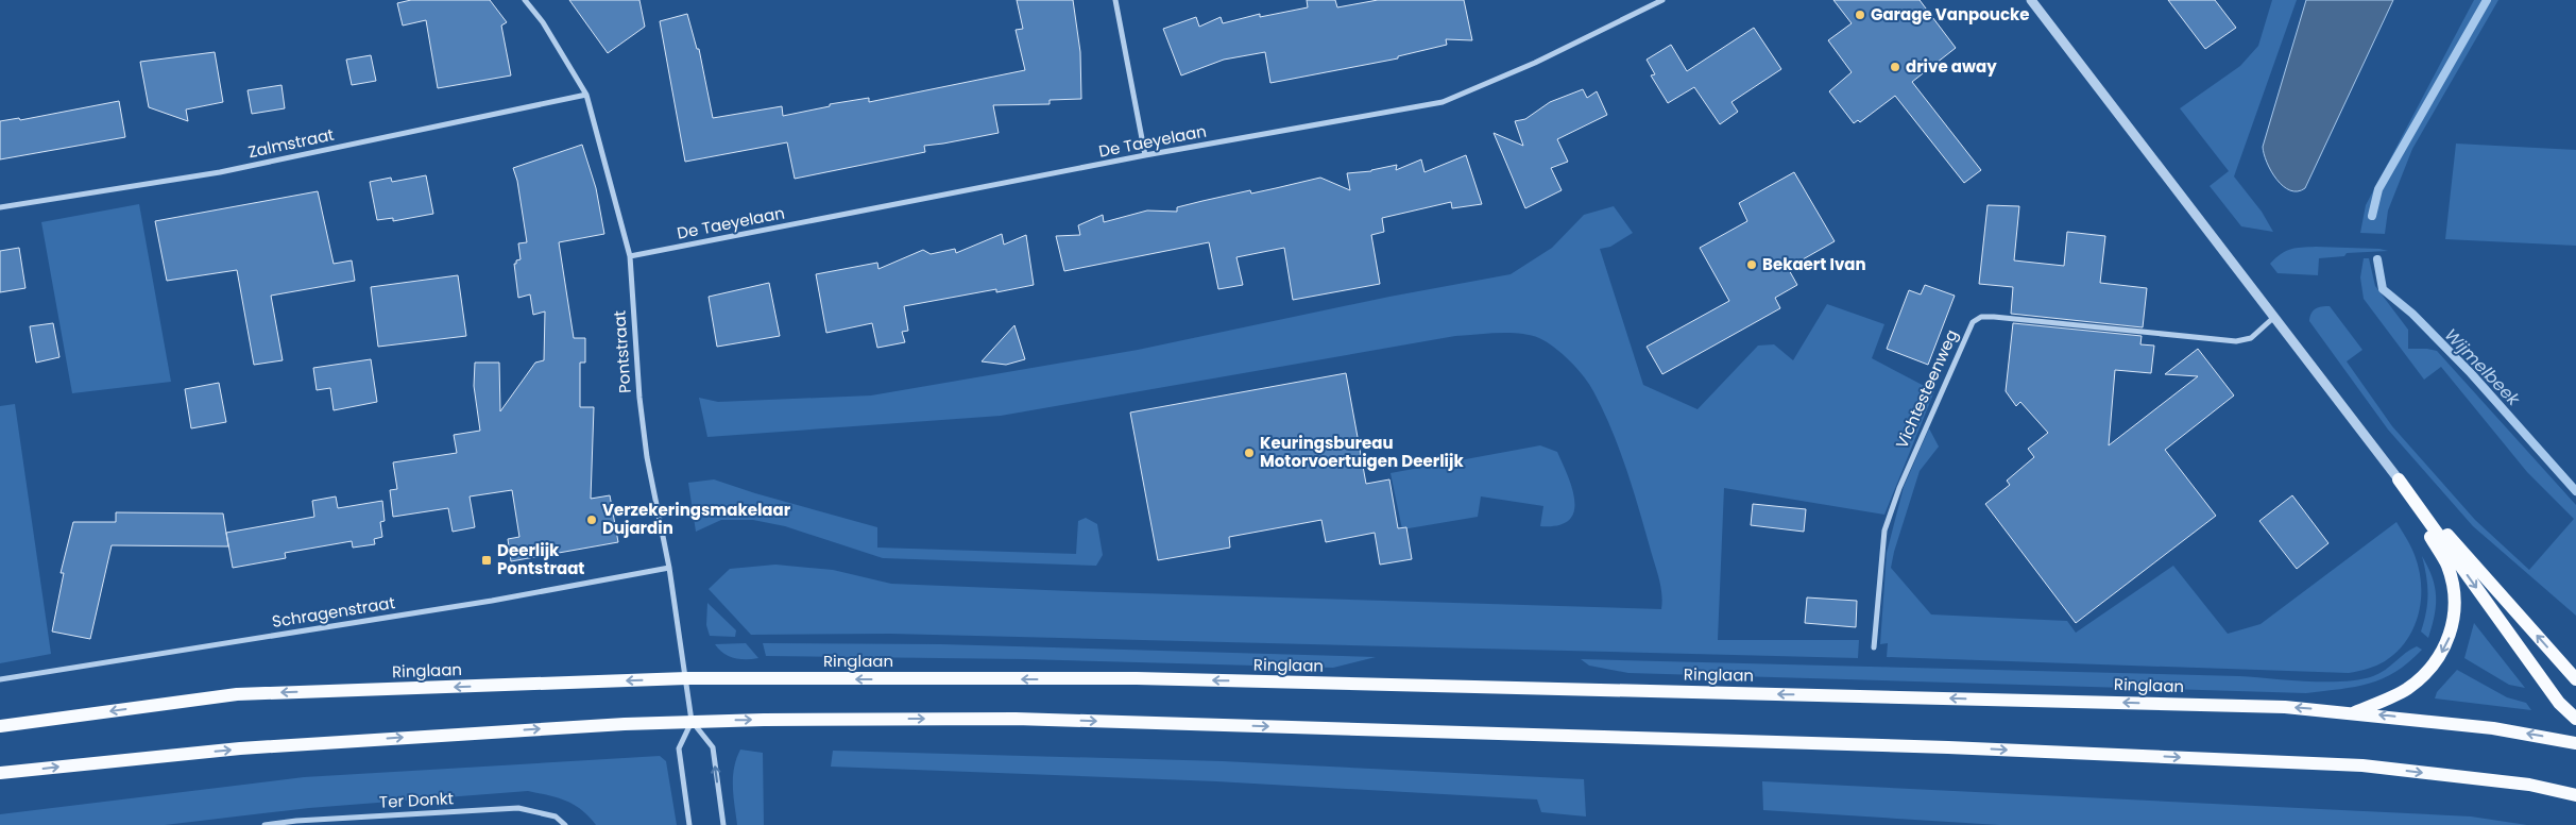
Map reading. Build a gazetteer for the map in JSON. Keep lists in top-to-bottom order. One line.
{"streets":{"main road":["Ringlaan"],"street":["De Taeyelaan","Zalmstraat","Pontstraat","Vichtesteenweg","Schragenstraat","Ter Donkt"]},"crossings":[["De Taeyelaan","Pontstraat"],["Zalmstraat","Pontstraat"],["Pontstraat","Schragenstraat"],["Pontstraat","Ringlaan"]],"water":["Wijmelbeek"],"places":{"other":["Garage Vanpoucke","drive away","Bekaert Ivan","Keuringsbureau Motorvoertuigen Deerlijk","Verzekeringsmakelaar Dujardin"],"transit":["Deerlijk Pontstraat"]}}
